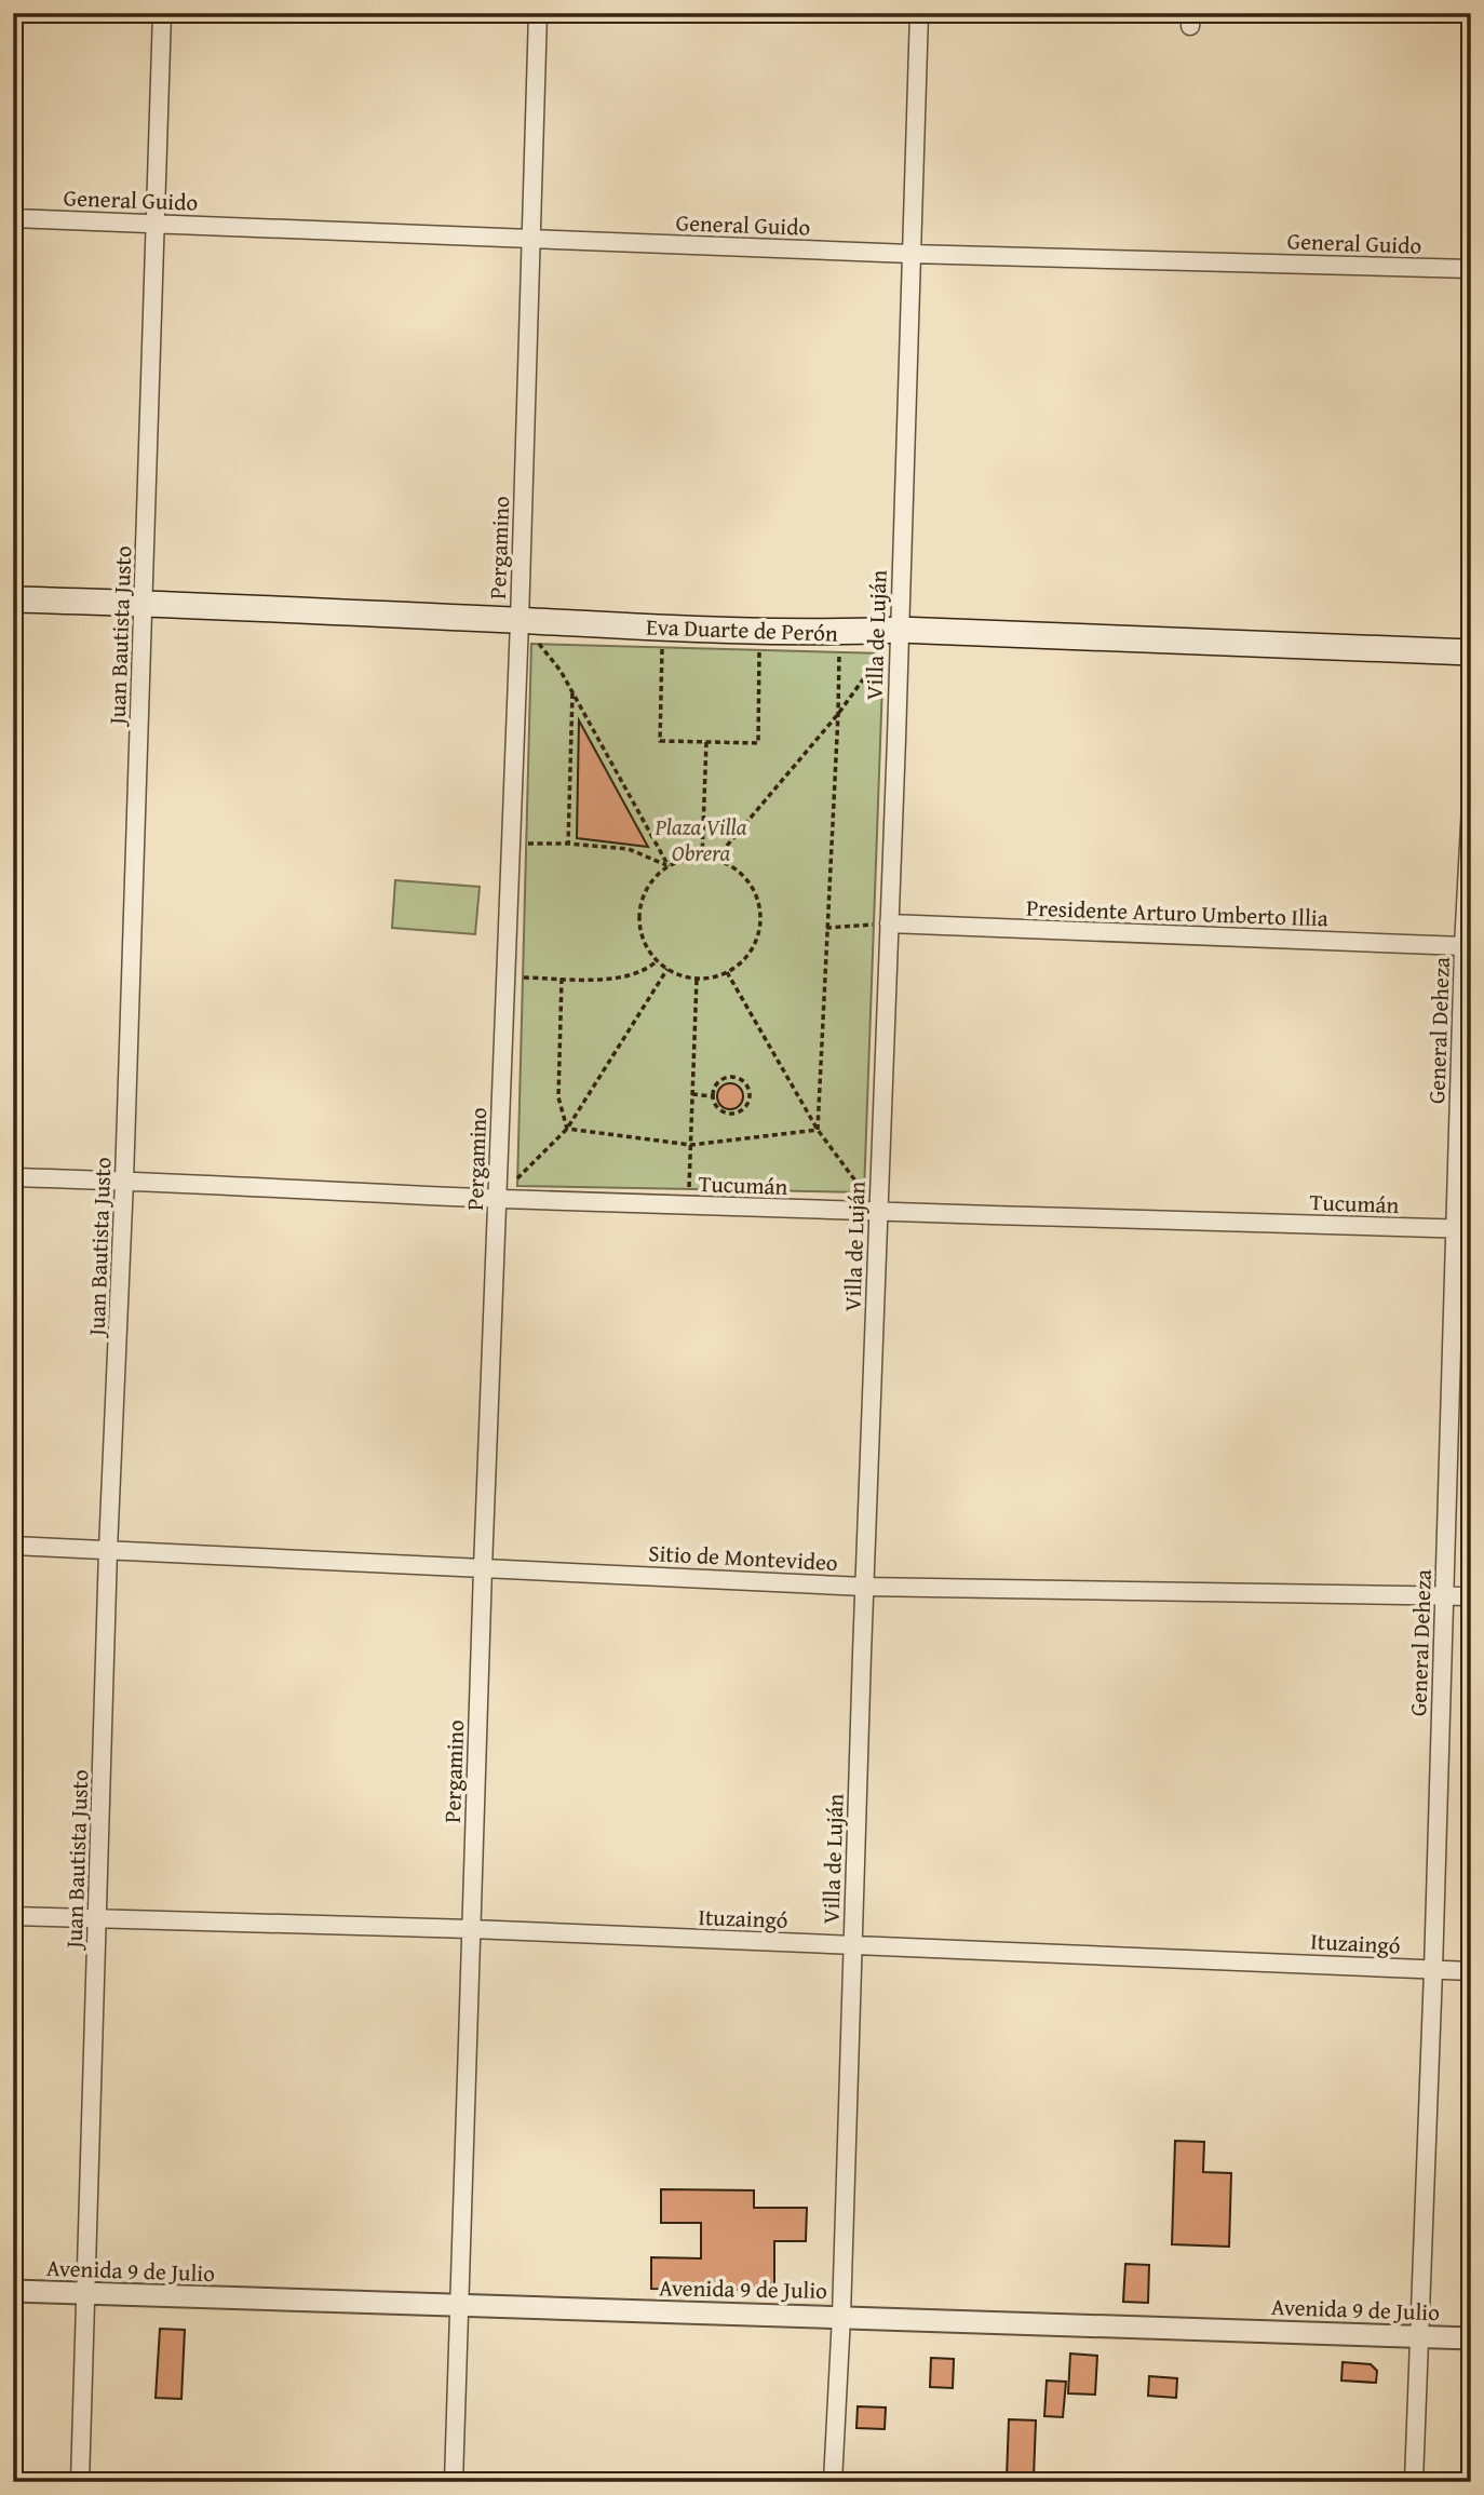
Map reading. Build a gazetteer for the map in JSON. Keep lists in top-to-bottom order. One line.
{"streets":{"main road":["Eva Duarte de Perón"],"street":["General Guido","Pergamino","Juan Bautista Justo","Villa de Luján","Presidente Arturo Umberto Illia","General Deheza","Tucumán","Sitio de Montevideo","Ituzaingó","Avenida 9 de Julio"]},"crossings":[["General Guido","Pergamino"],["General Guido","Juan Bautista Justo"],["General Guido","Villa de Luján"],["Pergamino","Eva Duarte de Perón"],["Pergamino","Tucumán"],["Pergamino","Sitio de Montevideo"],["Pergamino","Ituzaingó"],["Pergamino","Avenida 9 de Julio"],["Eva Duarte de Perón","Juan Bautista Justo"],["Eva Duarte de Perón","Villa de Luján"],["Juan Bautista Justo","Tucumán"],["Juan Bautista Justo","Sitio de Montevideo"],["Juan Bautista Justo","Ituzaingó"],["Juan Bautista Justo","Avenida 9 de Julio"],["Villa de Luján","Presidente Arturo Umberto Illia"],["Villa de Luján","Tucumán"],["Villa de Luján","Sitio de Montevideo"],["Villa de Luján","Ituzaingó"],["Villa de Luján","Avenida 9 de Julio"],["Presidente Arturo Umberto Illia","General Deheza"],["General Deheza","Tucumán"],["General Deheza","Sitio de Montevideo"],["General Deheza","Ituzaingó"],["General Deheza","Avenida 9 de Julio"]],"parks":["Plaza Villa Obrera"]}
